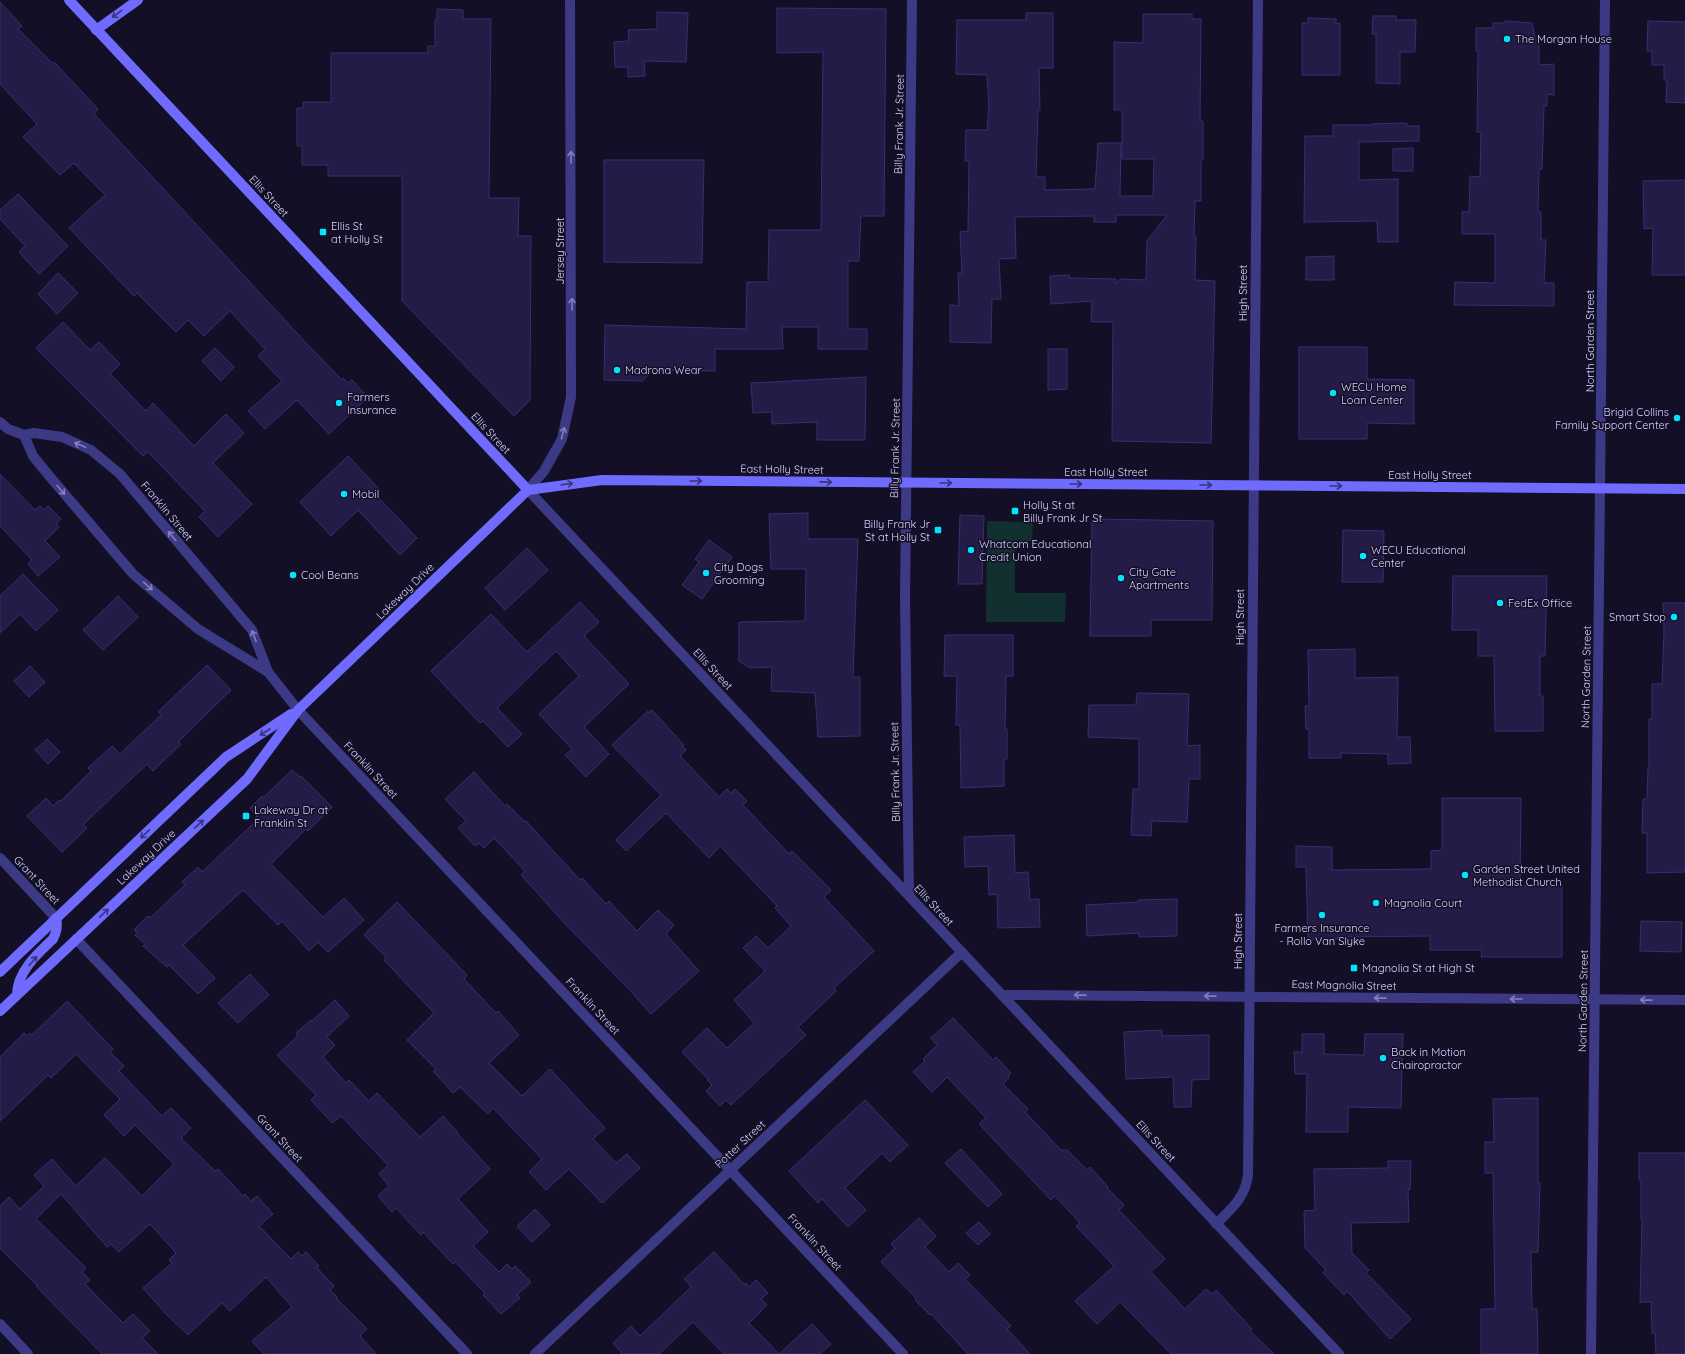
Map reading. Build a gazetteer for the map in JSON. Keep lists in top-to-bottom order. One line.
{"streets":{"main road":["Ellis Street","East Holly Street","Lakeway Drive"],"street":["Billy Frank Jr. Street","Jersey Street","High Street","North Garden Street","Franklin Street","Grant Street","East Magnolia Street","Potter Street"]},"crossings":[["Billy Frank Jr. Street","Ellis Street"],["Billy Frank Jr. Street","East Holly Street"],["Ellis Street","Jersey Street"],["Ellis Street","High Street"],["Ellis Street","East Holly Street"],["Ellis Street","Lakeway Drive"],["Ellis Street","East Magnolia Street"],["Ellis Street","Potter Street"],["Jersey Street","East Holly Street"],["Jersey Street","Lakeway Drive"],["High Street","East Holly Street"],["High Street","East Magnolia Street"],["North Garden Street","East Holly Street"],["North Garden Street","East Magnolia Street"],["East Holly Street","Lakeway Drive"],["Franklin Street","Lakeway Drive"],["Franklin Street","Potter Street"],["Lakeway Drive","Grant Street"]],"one_way":["Jersey Street","East Holly Street","East Magnolia Street"],"places":{"other":["The Morgan House","Madrona Wear","WECU Home Loan Center","Farmers Insurance","Brigid Collins Family Support Center","Mobil","Whatcom Educational Credit Union","WECU Educational Center","City Dogs Grooming","Cool Beans","City Gate Apartments","FedEx Office","Smart Stop","Garden Street United Methodist Church","Magnolia Court","Farmers Insurance - Rollo Van Slyke","Back in Motion Chairopractor"],"transit":["Ellis St at Holly St","Holly St at Billy Frank Jr St","Billy Frank Jr St at Holly St","Lakeway Dr at Franklin St","Magnolia St at High St"]}}
